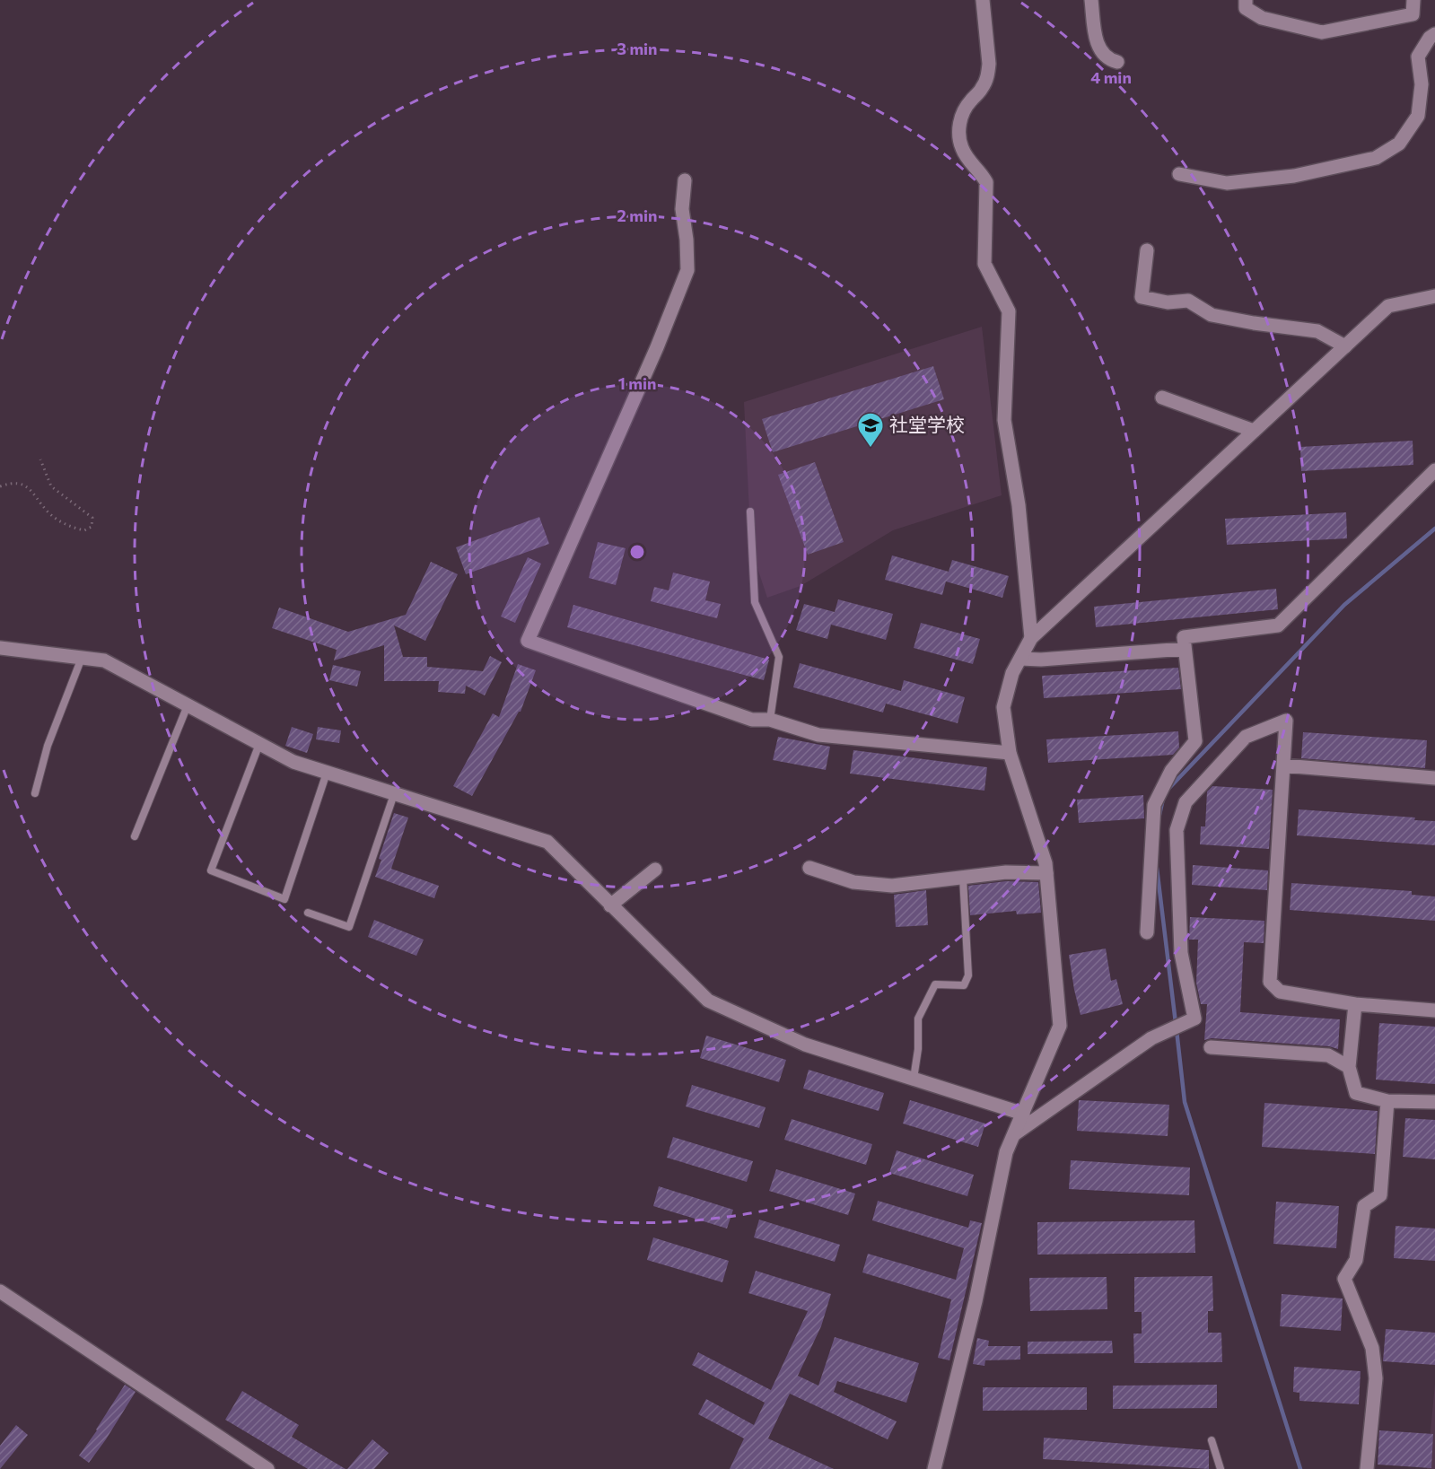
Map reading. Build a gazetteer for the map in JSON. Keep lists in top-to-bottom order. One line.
{"places":{"school or university":["社堂学校"]},"rings":["3 min","4 min","2 min","1 min"]}
